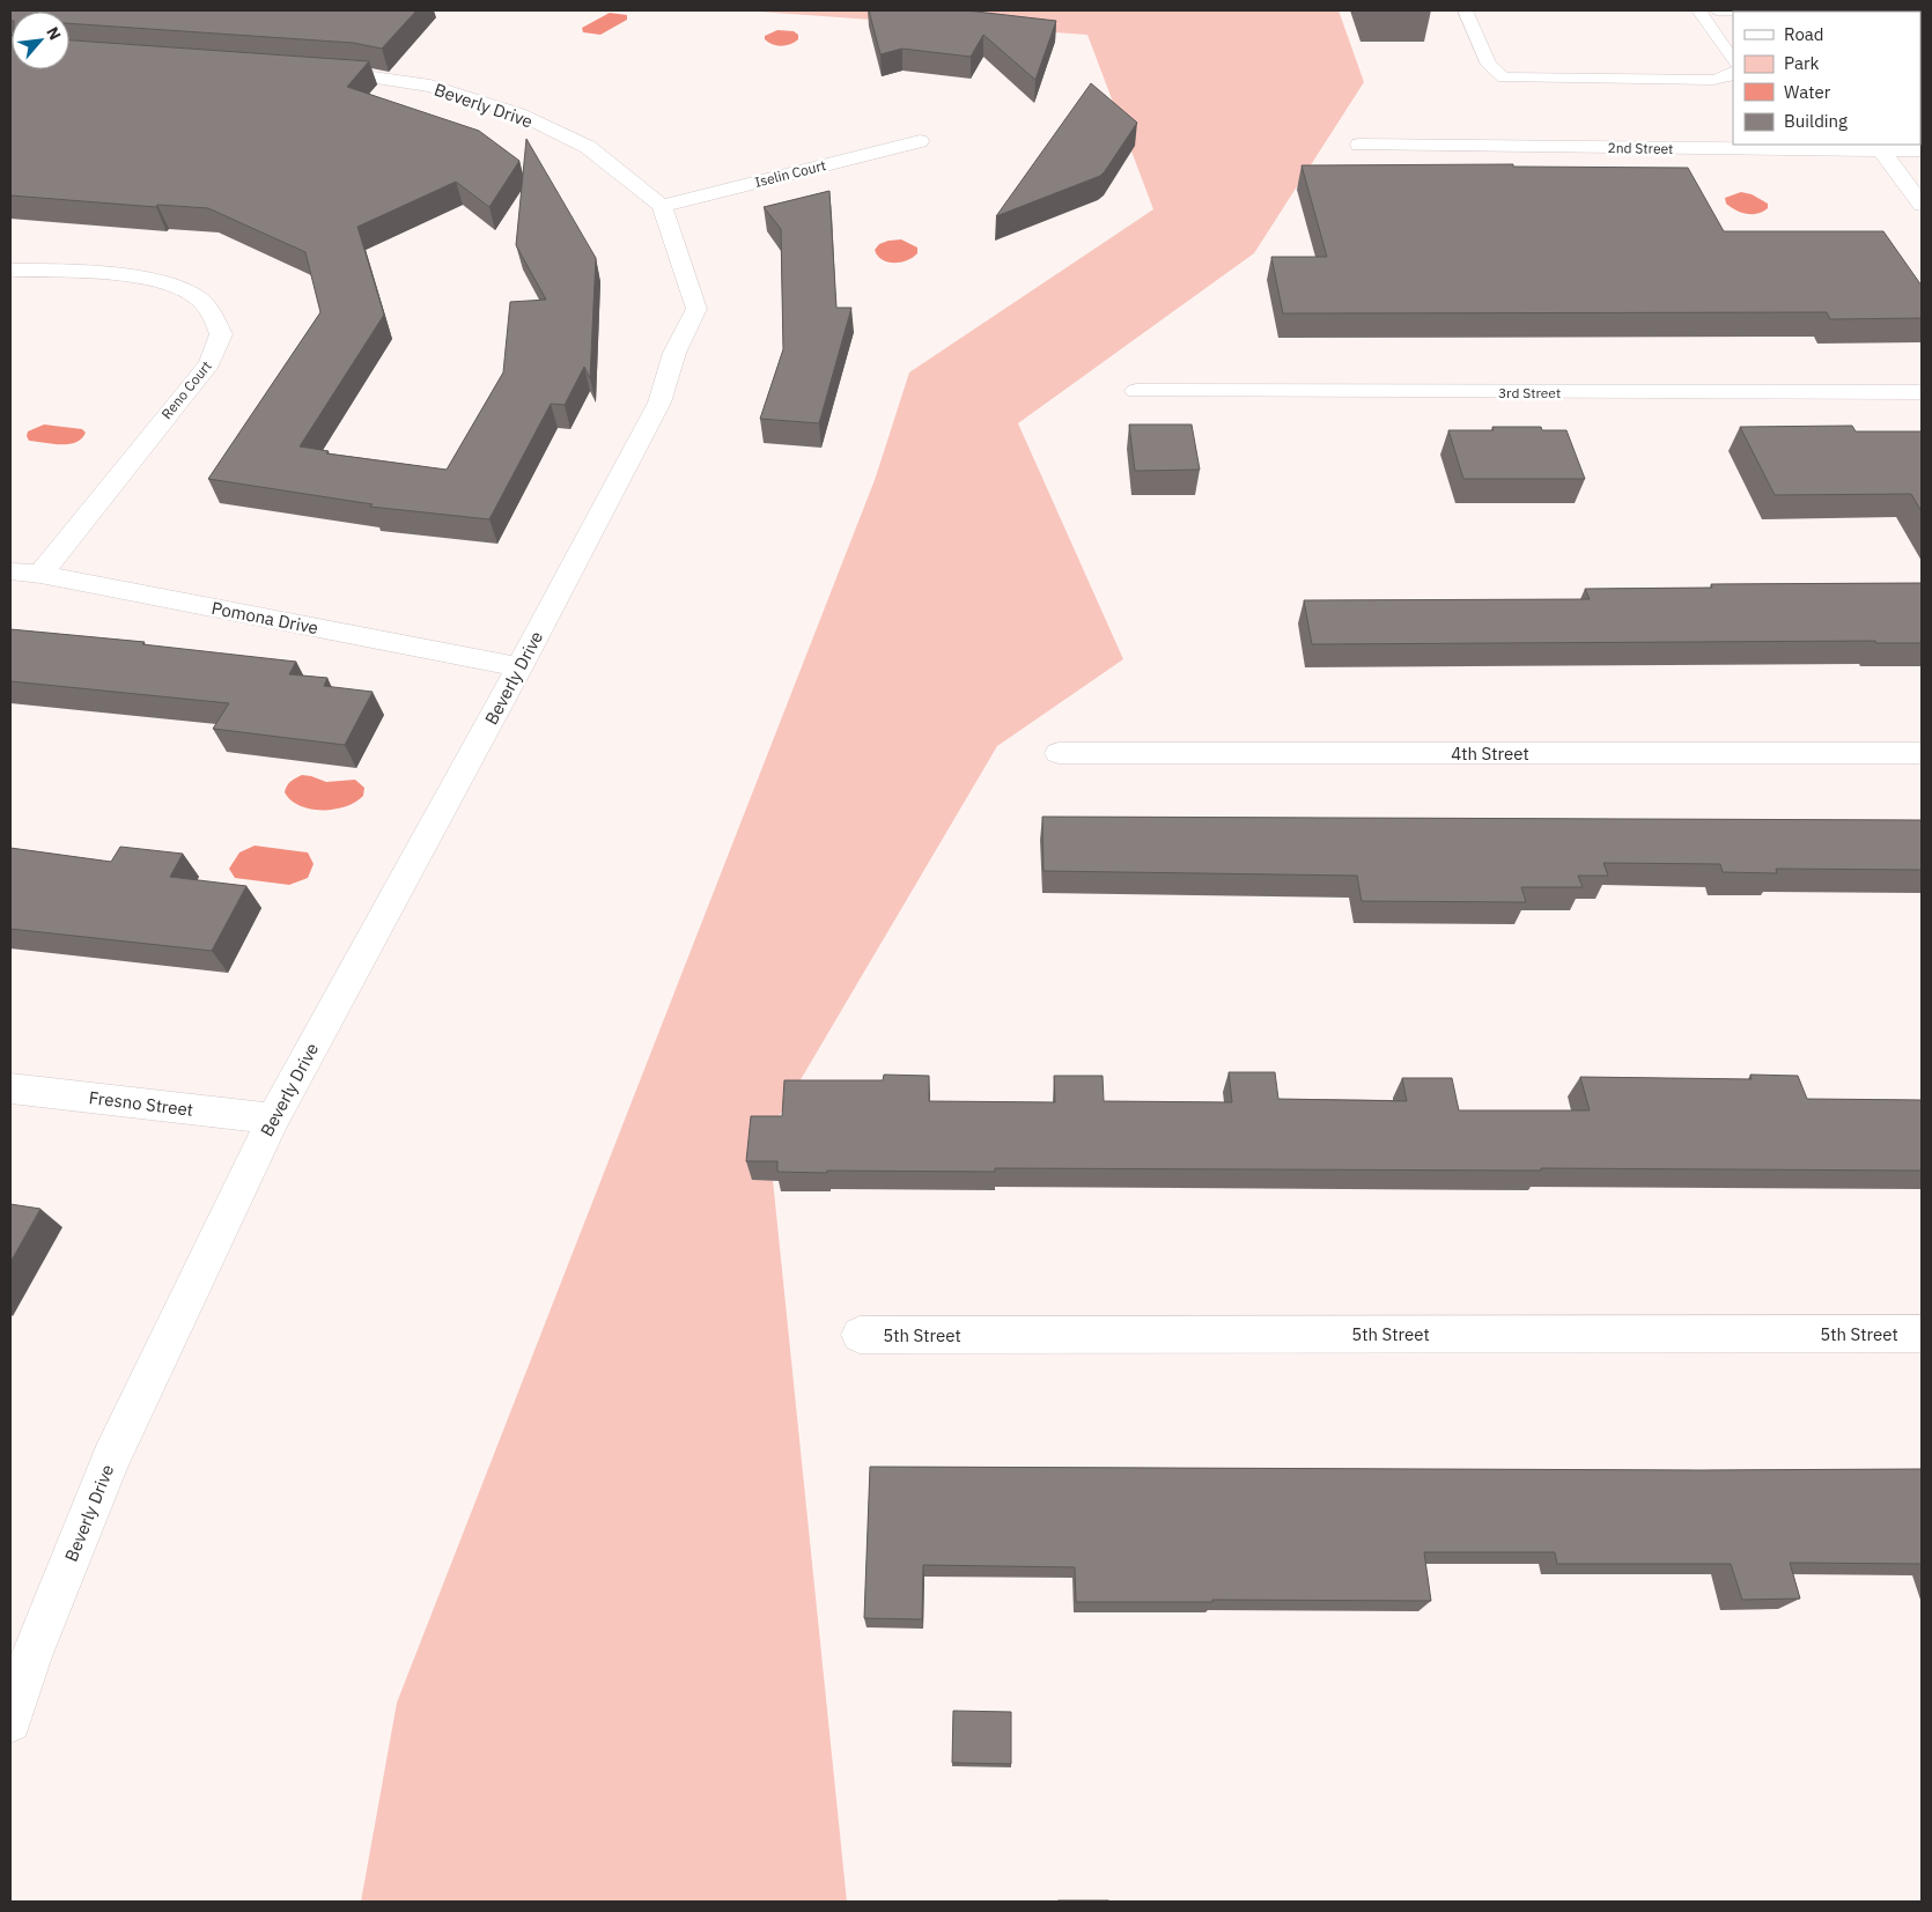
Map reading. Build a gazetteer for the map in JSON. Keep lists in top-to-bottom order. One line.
{"streets":{"street":["Beverly Drive","2nd Street","Iselin Court","Reno Court","3rd Street","Pomona Drive","4th Street","Fresno Street","5th Street"]},"crossings":[["Beverly Drive","Iselin Court"],["Beverly Drive","Pomona Drive"],["Beverly Drive","Fresno Street"],["Reno Court","Pomona Drive"]],"legend":["Road","Park","Water","Building"],"north":"top right"}
